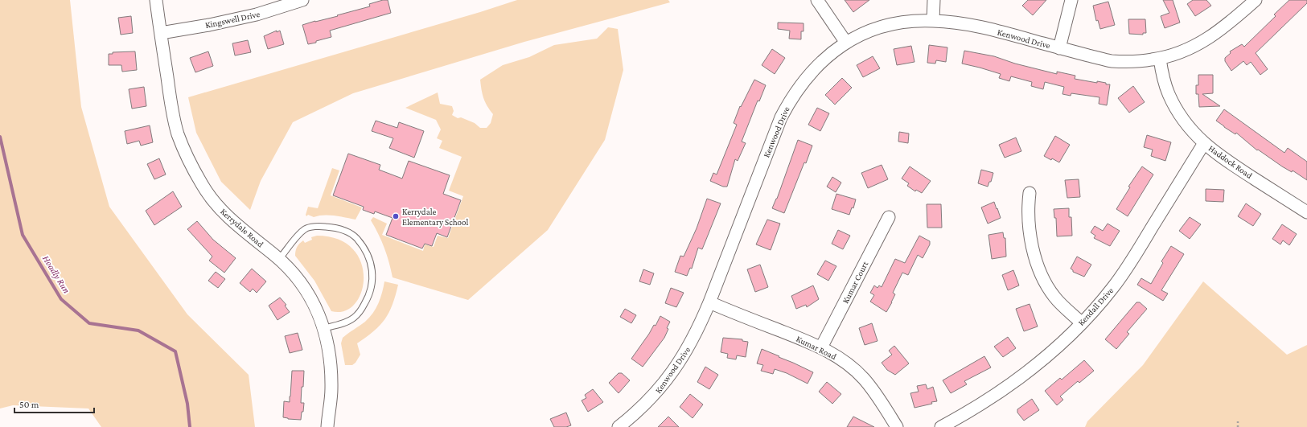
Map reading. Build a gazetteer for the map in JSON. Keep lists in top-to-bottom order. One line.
{"streets":{"street":["Kingswell Drive","Kenwood Drive","Haddock Road","Kerrydale Road","Kumar Court","Kendall Drive","Kumar Road"]},"crossings":[["Kingswell Drive","Kerrydale Road"],["Kenwood Drive","Haddock Road"],["Kenwood Drive","Kumar Road"],["Haddock Road","Kendall Drive"],["Kumar Court","Kumar Road"]],"water":["Hoadly Run"],"places":["Kerrydale Elementary School"],"scale_bar":"50 m"}
